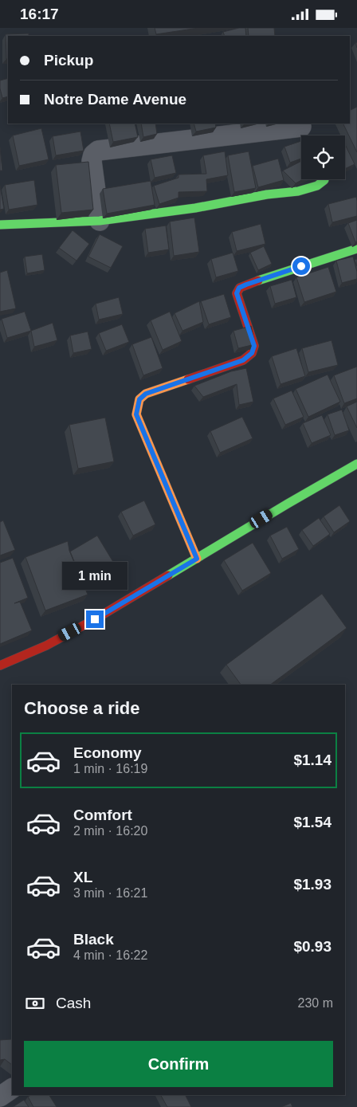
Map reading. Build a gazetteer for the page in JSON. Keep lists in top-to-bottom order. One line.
{"page":{"status":"16:17","banner":["Pickup","Notre Dame Avenue"],"bubble":"1 min","heading":"Choose a ride","list":[{"name":"Economy","note":"1 min · 16:19","value":"$1.14"},{"name":"Comfort","note":"2 min · 16:20","value":"$1.54"},{"name":"XL","note":"3 min · 16:21","value":"$1.93"},{"name":"Black","note":"4 min · 16:22","value":"$0.93"}],"pay":["Cash","230 m"],"buttons":"Confirm"}}
